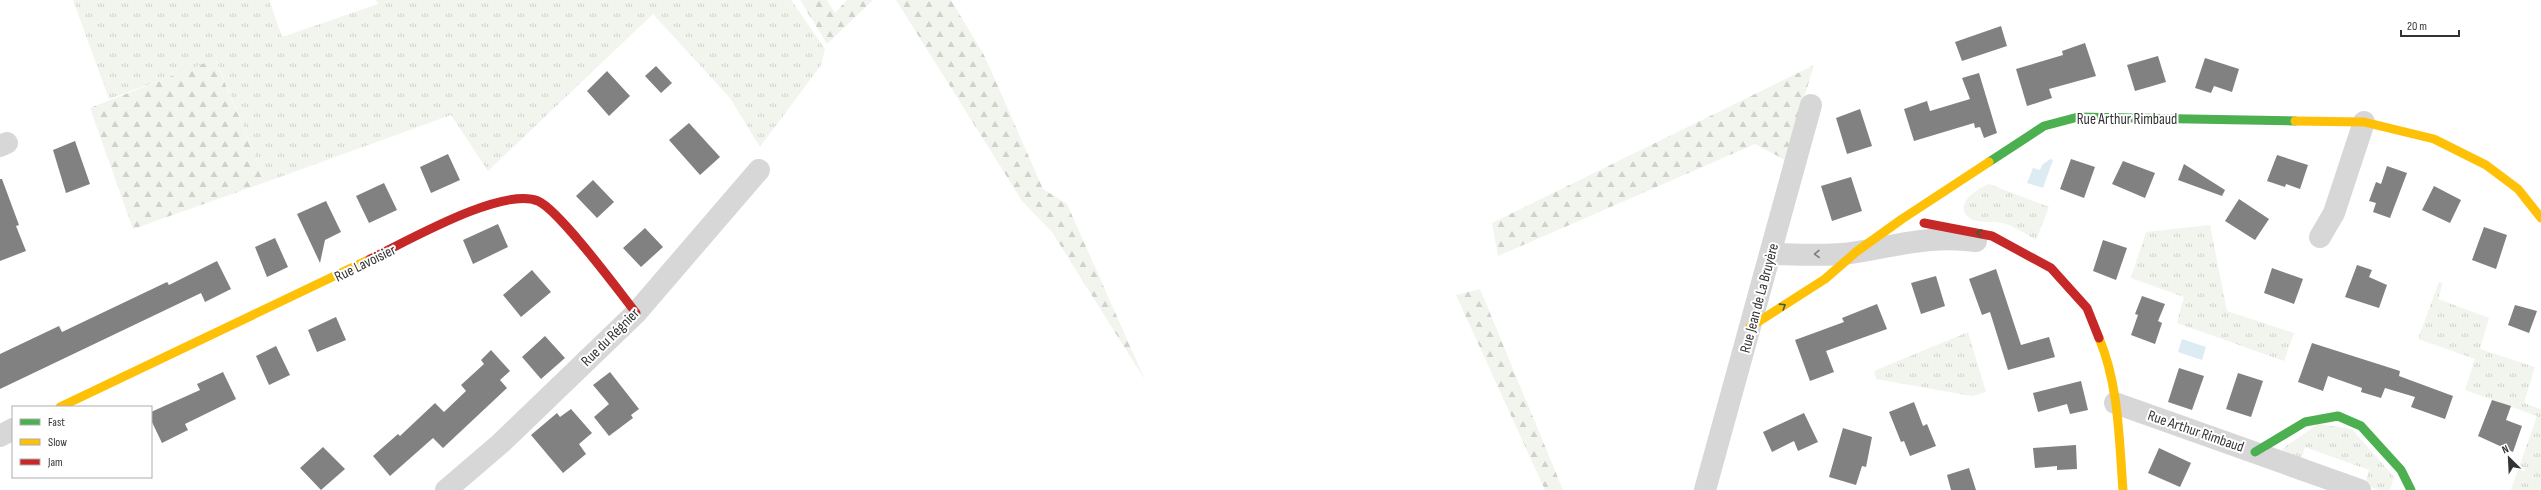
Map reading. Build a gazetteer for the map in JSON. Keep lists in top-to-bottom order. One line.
{"streets":{"street":["Rue Arthur Rimbaud","Rue Lavoisier","Rue Jean de La Bruyère","Rue du Régnier"]},"crossings":[["Rue Arthur Rimbaud","Rue Jean de La Bruyère"],["Rue Lavoisier","Rue du Régnier"]],"legend":["Fast","Slow","Jam"],"scale_bar":"20 m","north":"top left"}
